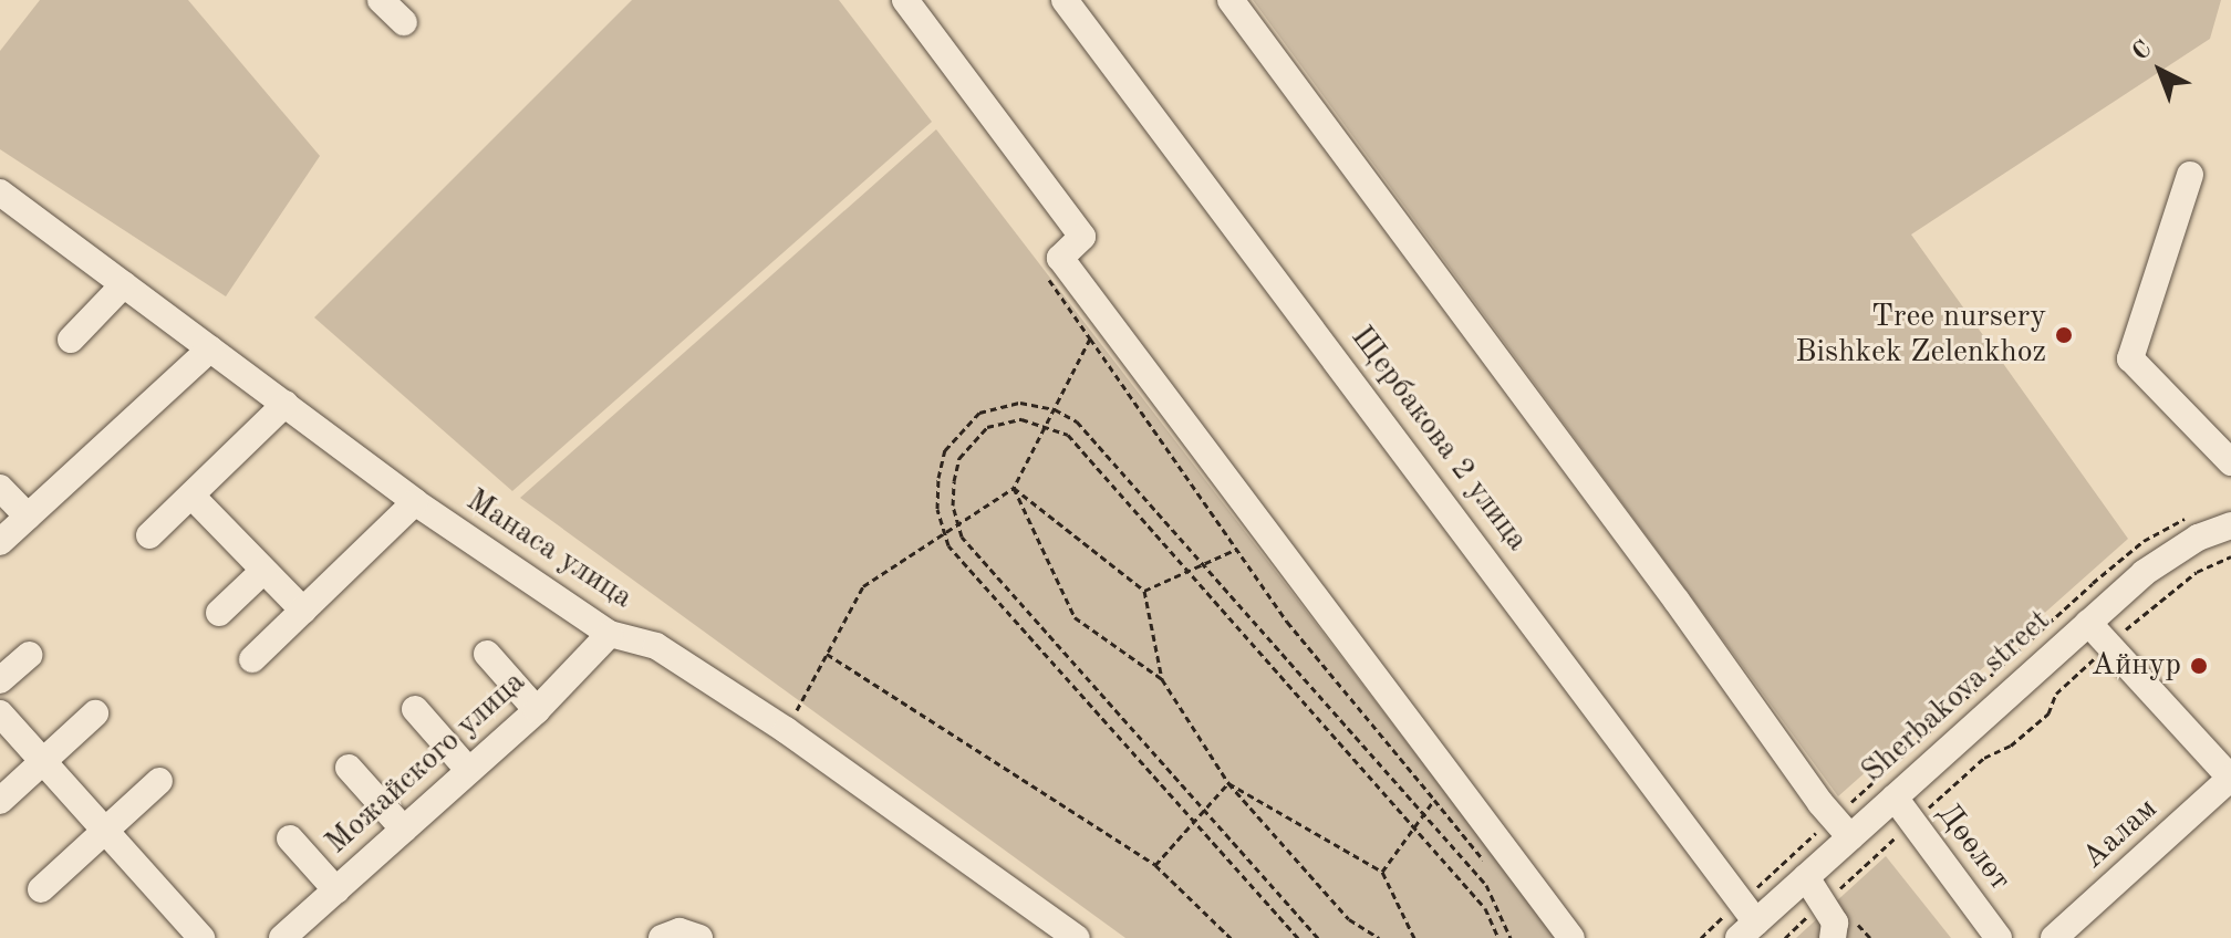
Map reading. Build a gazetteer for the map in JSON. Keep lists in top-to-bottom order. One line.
{"streets":{"street":["Щербакова 2 улица","Манаса улица","Sherbakova street","Можайского улица","Аалам","Дөөлөт"]},"crossings":[["Щербакова 2 улица","Sherbakova street"],["Манаса улица","Можайского улица"],["Sherbakova street","Дөөлөт"]],"places":["Tree nursery Bishkek Zelenkhoz","Айнур"],"north":"top left"}
